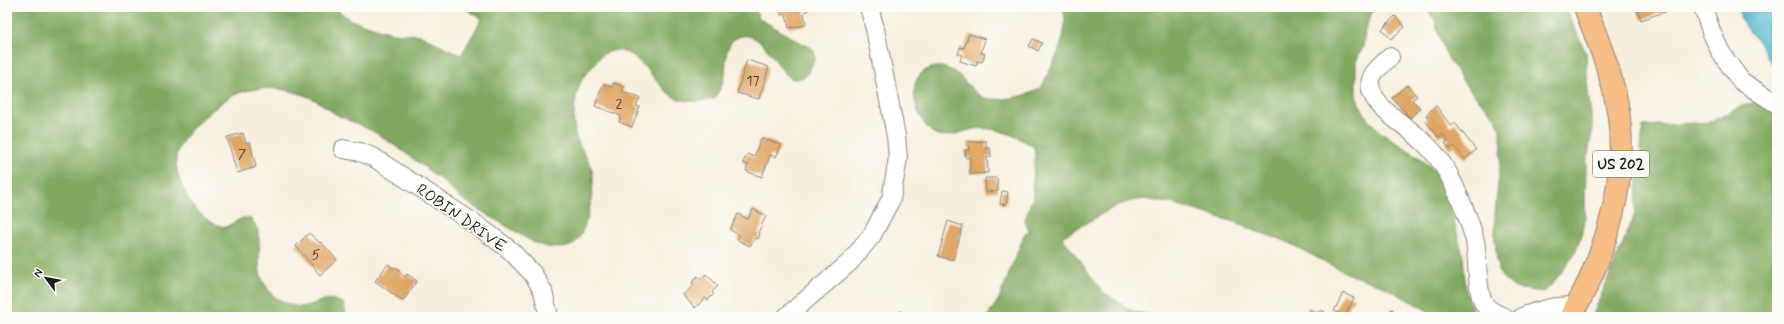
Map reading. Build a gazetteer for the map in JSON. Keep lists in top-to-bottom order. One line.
{"streets":{"main road":["US 202"],"street":["ROBIN DRIVE"]},"house_numbers":["17","2","7","5"],"north":"top left"}
